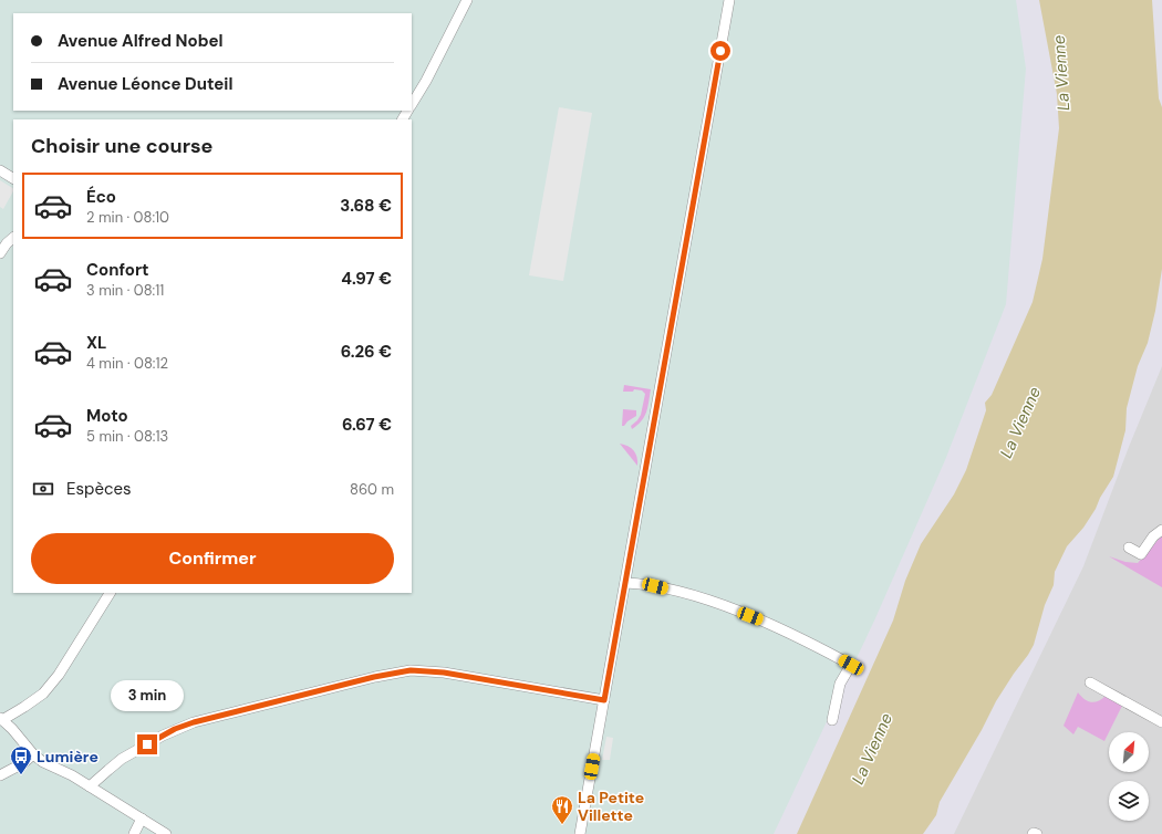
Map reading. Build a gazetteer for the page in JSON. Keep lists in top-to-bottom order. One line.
{"water":["La Vienne"],"places":{"bus stop":["Lumière"],"restaurant":["La Petite Villette"]},"north":"top right","page":{"banner":["Avenue Alfred Nobel","Avenue Léonce Duteil"],"heading":"Choisir une course","list":[{"name":"Éco","note":"2 min · 08:10","value":"3.68 €"},{"name":"Confort","note":"3 min · 08:11","value":"4.97 €"},{"name":"XL","note":"4 min · 08:12","value":"6.26 €"},{"name":"Moto","note":"5 min · 08:13","value":"6.67 €"}],"pay":["Espèces","860 m"],"buttons":"Confirmer","bubble":"3 min"}}
